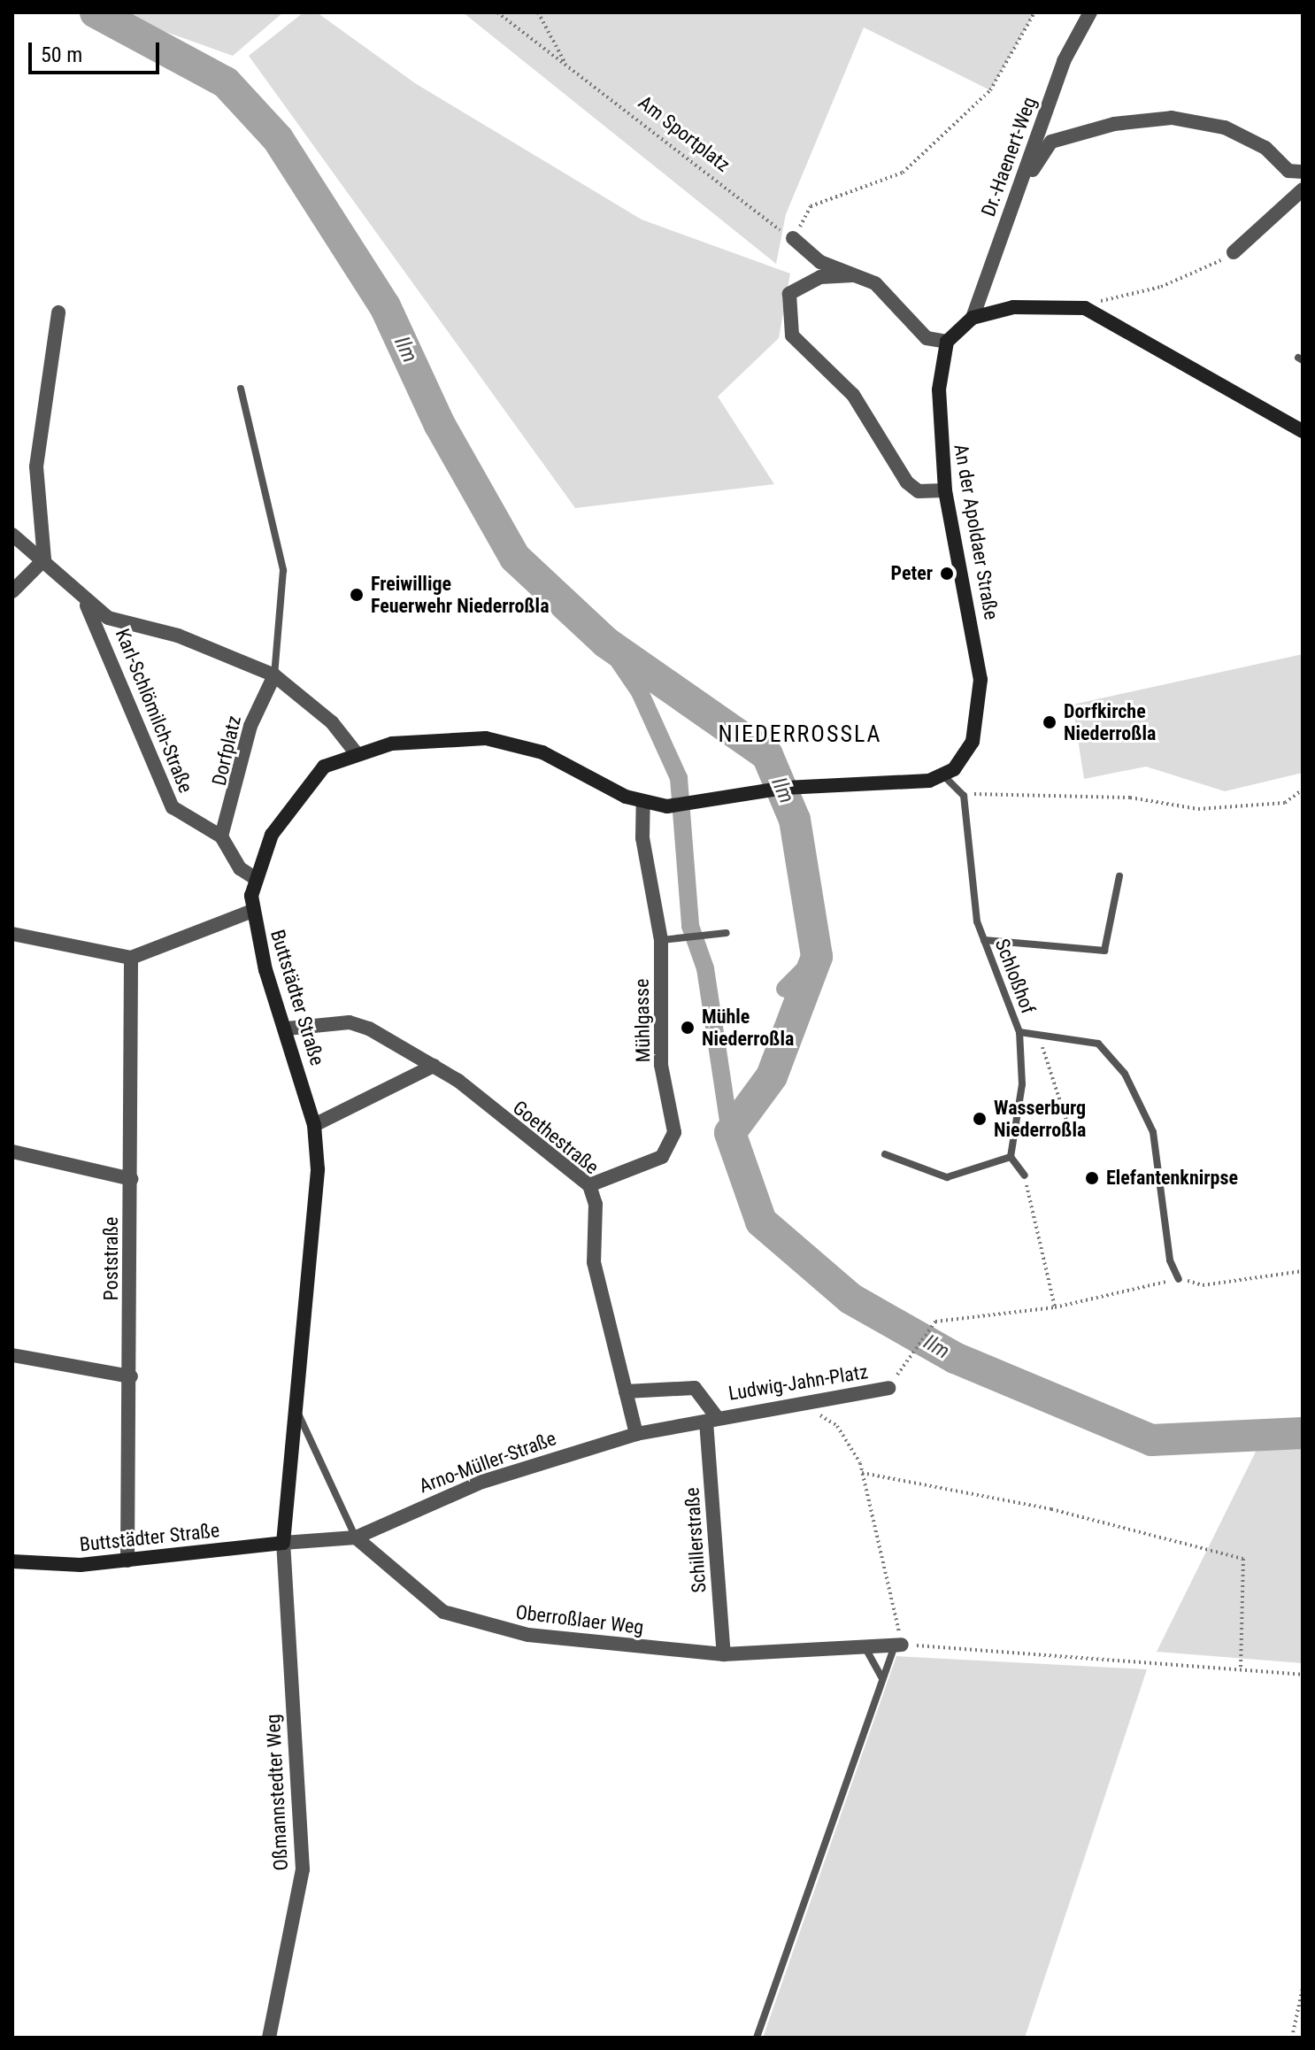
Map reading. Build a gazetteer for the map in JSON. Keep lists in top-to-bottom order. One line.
{"streets":{"main road":["An der Apoldaer Straße","Buttstädter Straße"],"street":["Dr.-Haenert-Weg","Karl-Schlömilch-Straße","Dorfplatz","Mühlgasse","Goethestraße","Poststraße","Ludwig-Jahn-Platz","Arno-Müller-Straße","Schillerstraße","Oberroßlaer Weg","Oßmannstedter Weg"],"lane":["Schloßhof"],"path":["Am Sportplatz"]},"crossings":[["An der Apoldaer Straße","Buttstädter Straße"],["Karl-Schlömilch-Straße","Dorfplatz"],["Buttstädter Straße","Mühlgasse"],["Buttstädter Straße","Goethestraße"],["Buttstädter Straße","Poststraße"],["Buttstädter Straße","Oßmannstedter Weg"],["Mühlgasse","Goethestraße"],["Goethestraße","Ludwig-Jahn-Platz"],["Goethestraße","Arno-Müller-Straße"],["Ludwig-Jahn-Platz","Arno-Müller-Straße"],["Ludwig-Jahn-Platz","Schillerstraße"],["Arno-Müller-Straße","Oberroßlaer Weg"],["Schillerstraße","Oberroßlaer Weg"]],"districts":["NIEDERROSSLA"],"water":["Ilm"],"places":["Peter","Freiwillige Feuerwehr Niederroßla","Dorfkirche Niederroßla","Mühle Niederroßla","Wasserburg Niederroßla","Elefantenknirpse"],"scale_bar":"50 m"}
